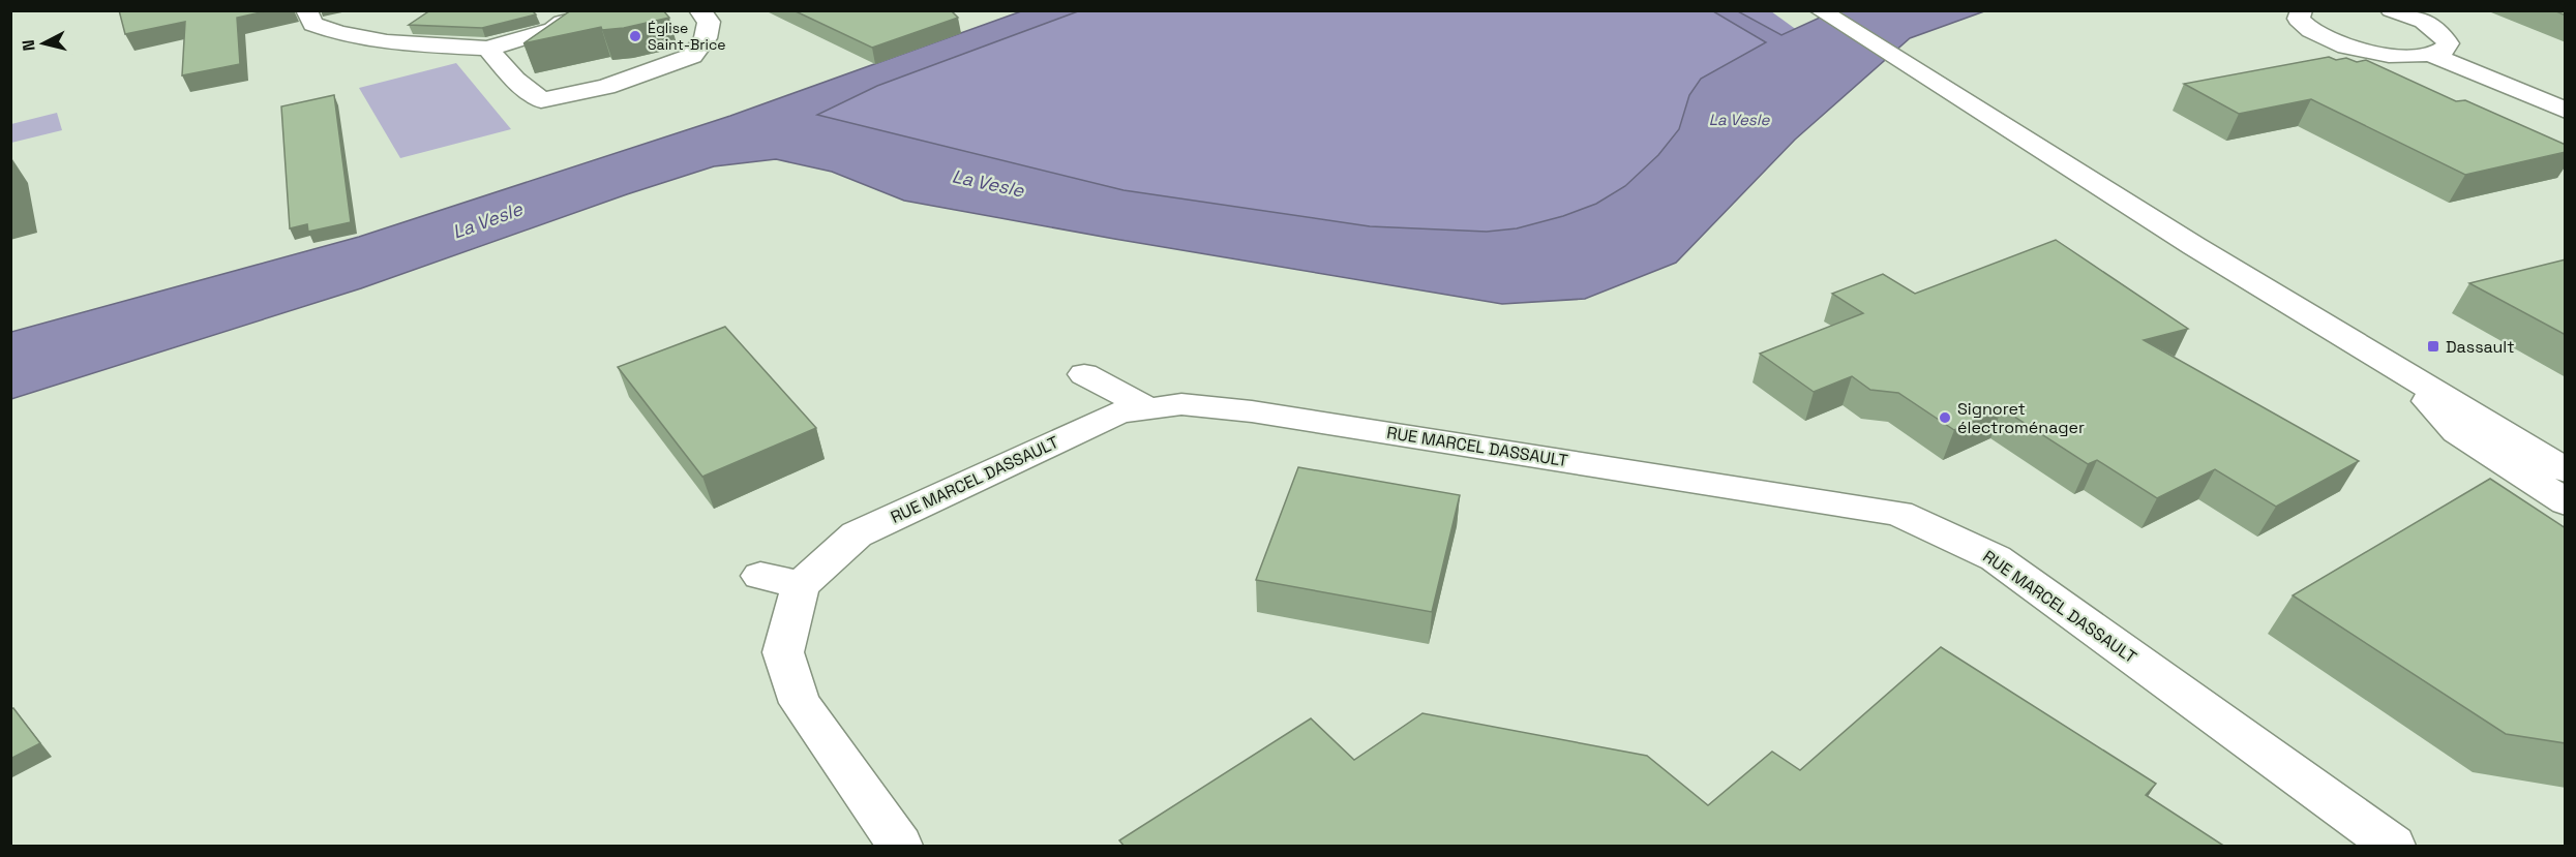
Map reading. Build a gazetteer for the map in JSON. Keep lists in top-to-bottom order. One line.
{"streets":{"street":["RUE MARCEL DASSAULT"]},"water":["La Vesle"],"places":{"other":["Église Saint-Brice","Signoret électroménager"],"transit":["Dassault"]},"north":"left"}
